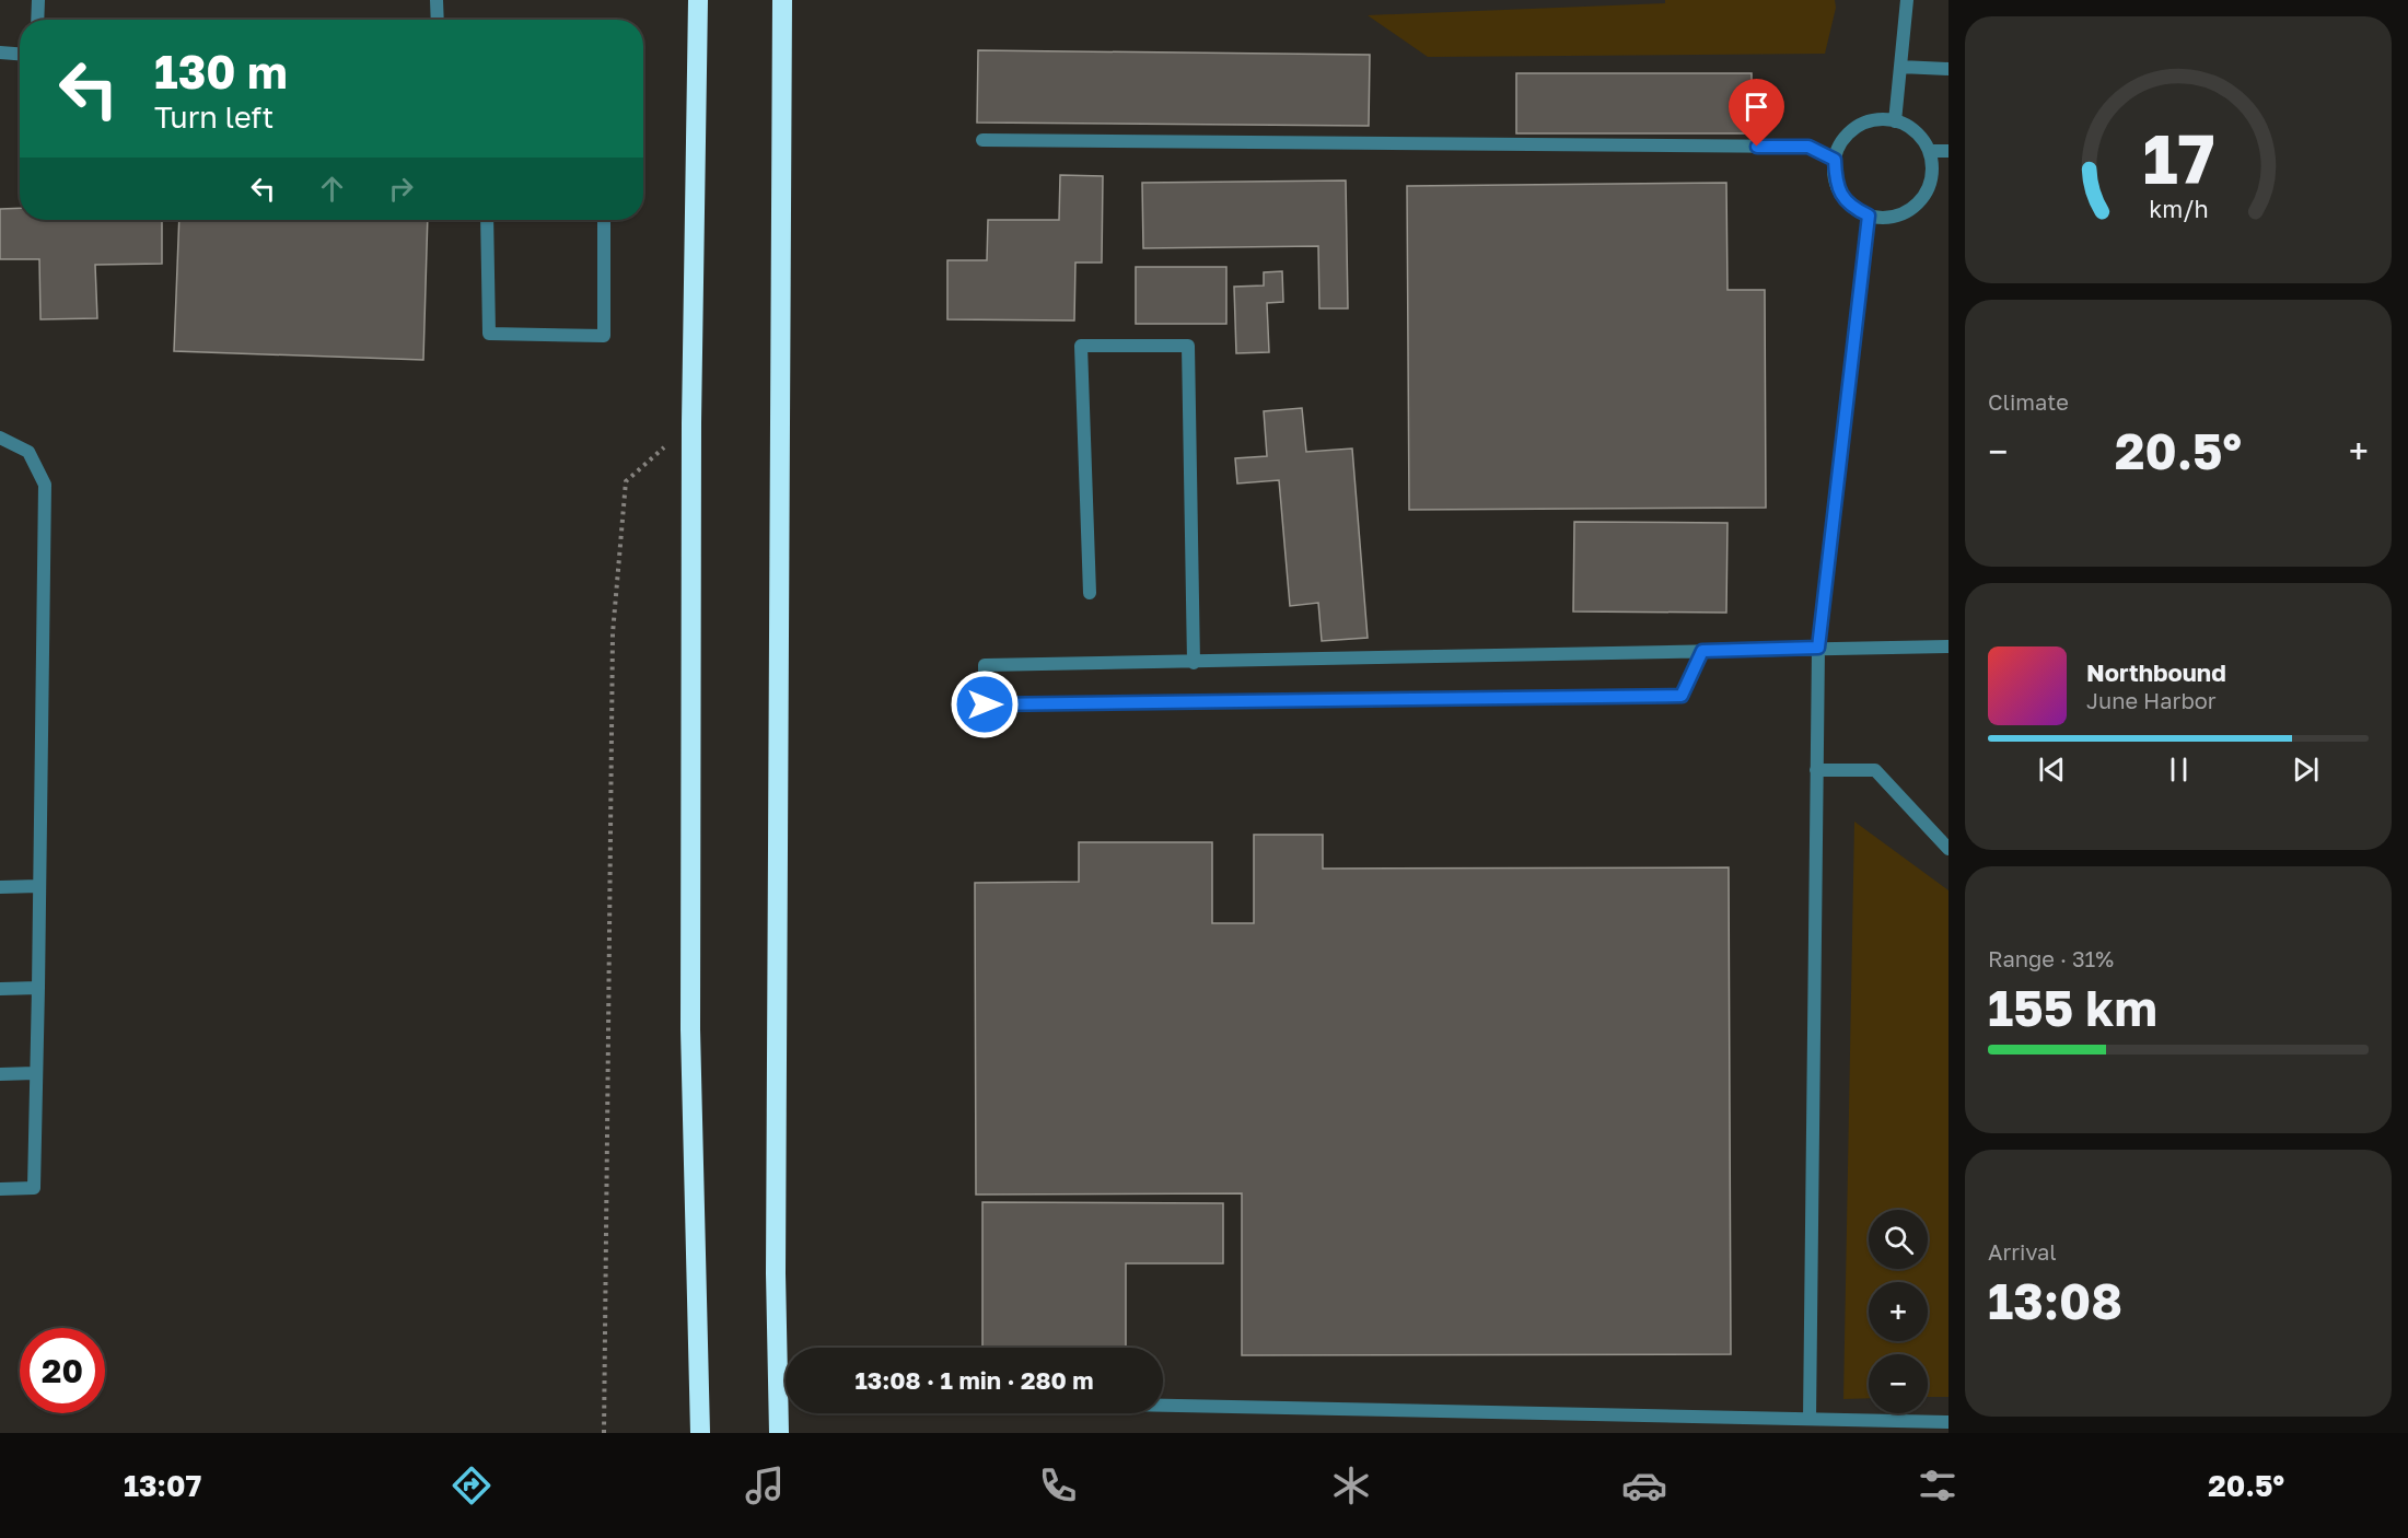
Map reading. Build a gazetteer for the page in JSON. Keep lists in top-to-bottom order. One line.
{"page":{"turn":["130 m","Turn left"],"tile":["Climate",["Range · 31%","155 km"],["Arrival","13:08"]],"heat":["−","20.5°","+"],"song":["Northbound","June Harbor"],"map_buttons":["+","−"],"limit":"20","trip":"13:08 · 1 min · 280 m","tabs":["13:07","20.5°"],"gauge":["17","km/h"]}}
